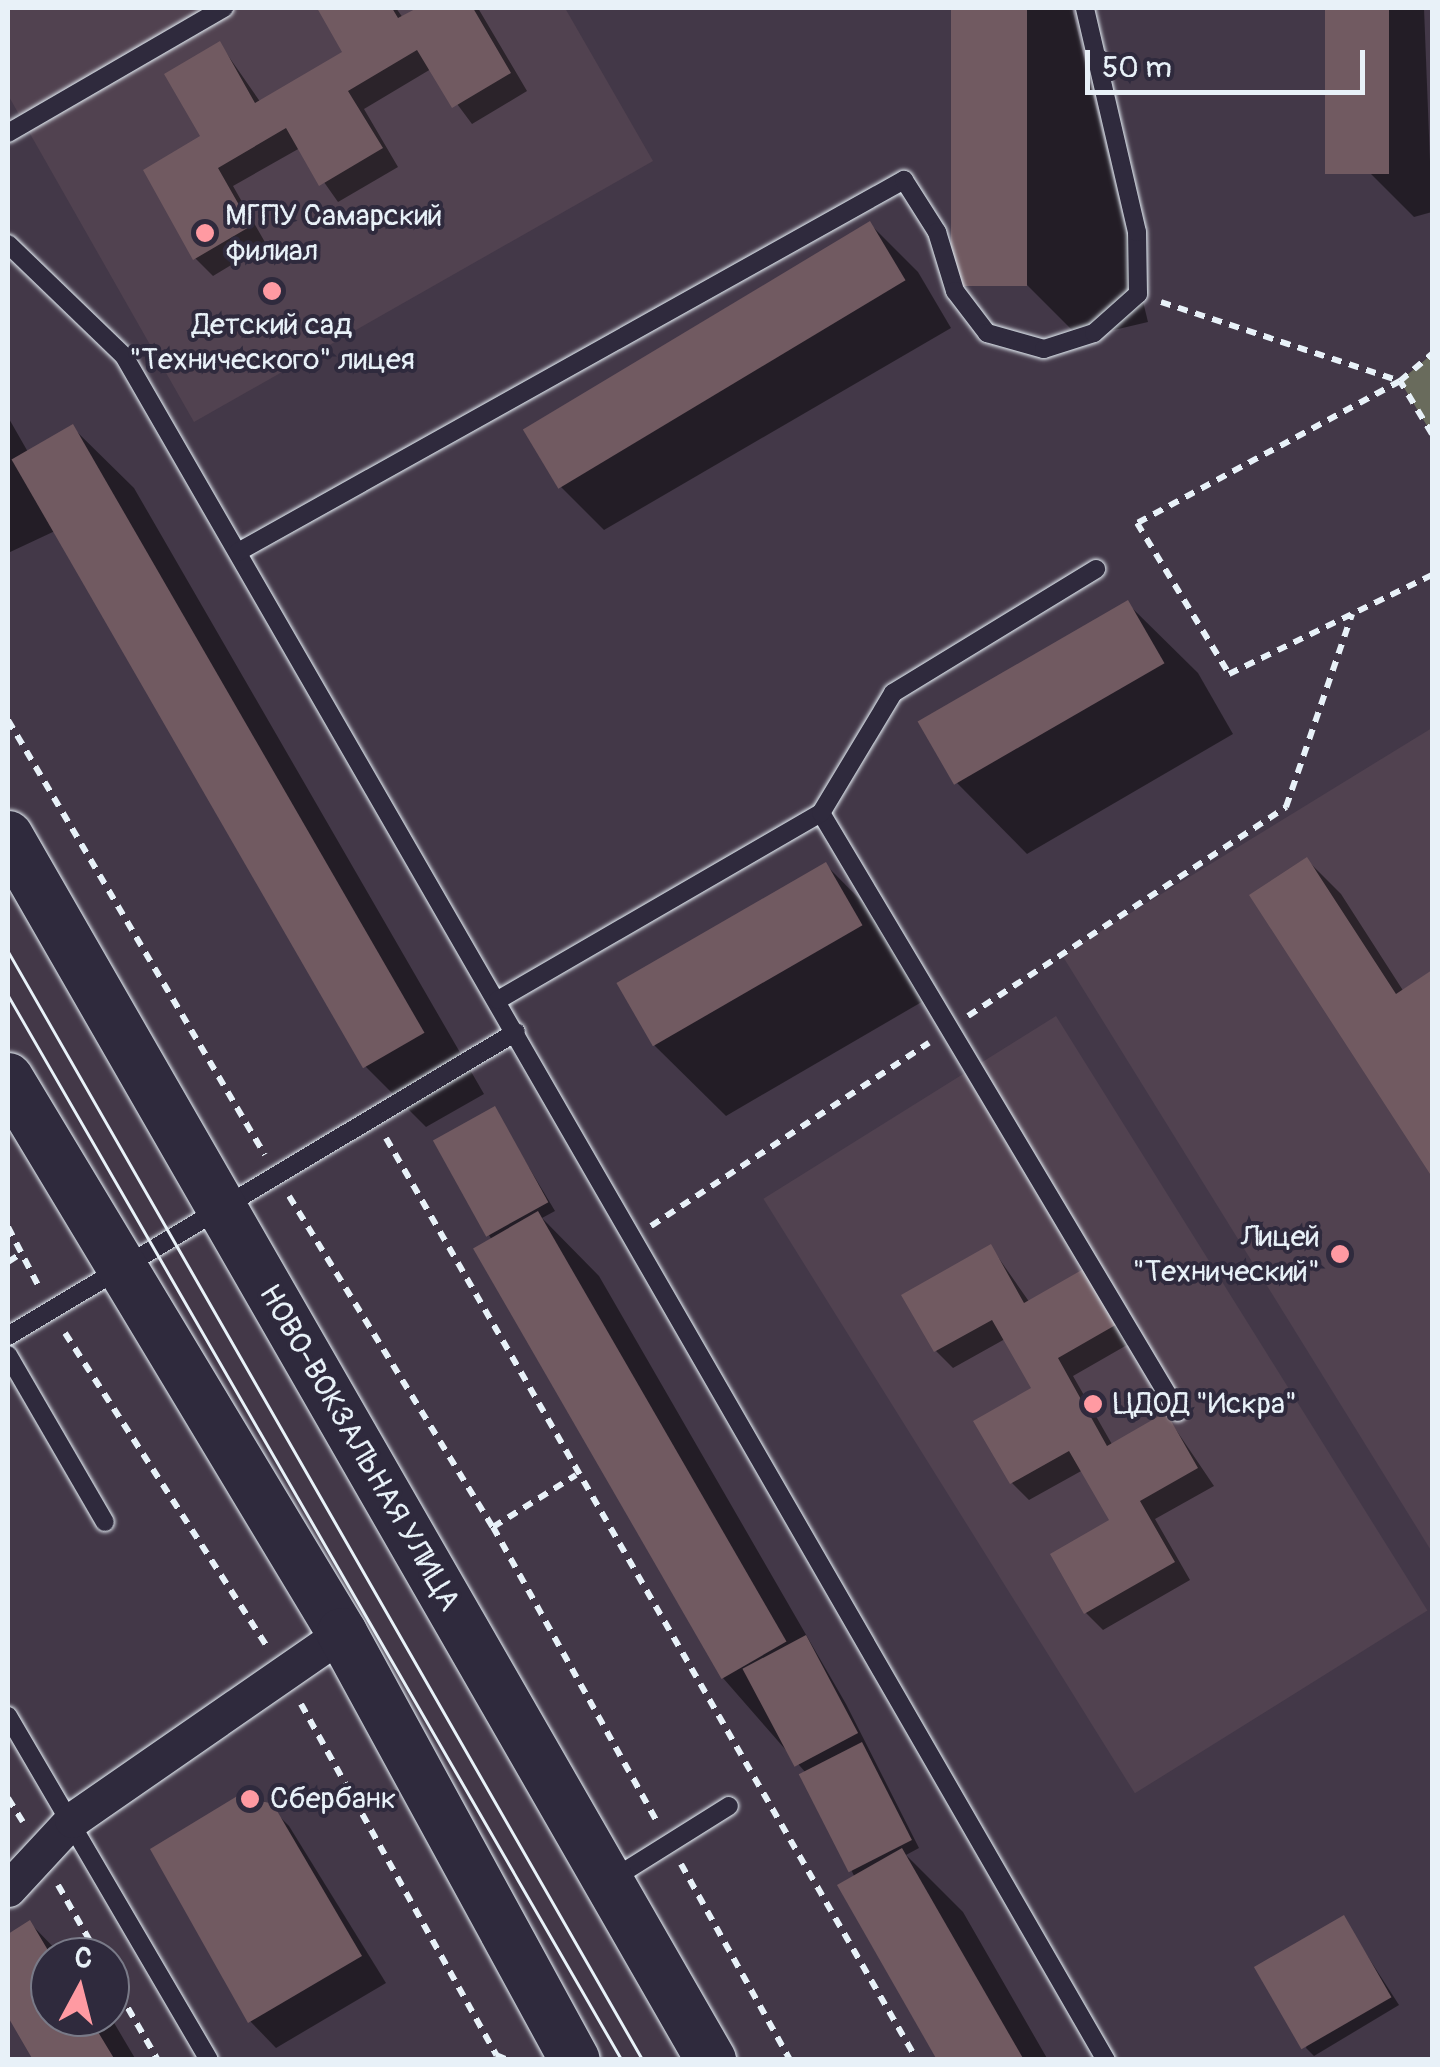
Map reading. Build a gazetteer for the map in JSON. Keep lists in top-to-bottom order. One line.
{"streets":{"main road":["НОВО-ВОКЗАЛЬНАЯ УЛИЦА"]},"places":["МГПУ Самарский филиал","Детский сад \"Технического\" лицея","Лицей \"Технический\"","ЦДОД \"Искра\"","Сбербанк"],"scale_bar":"50 m","north":"top"}
